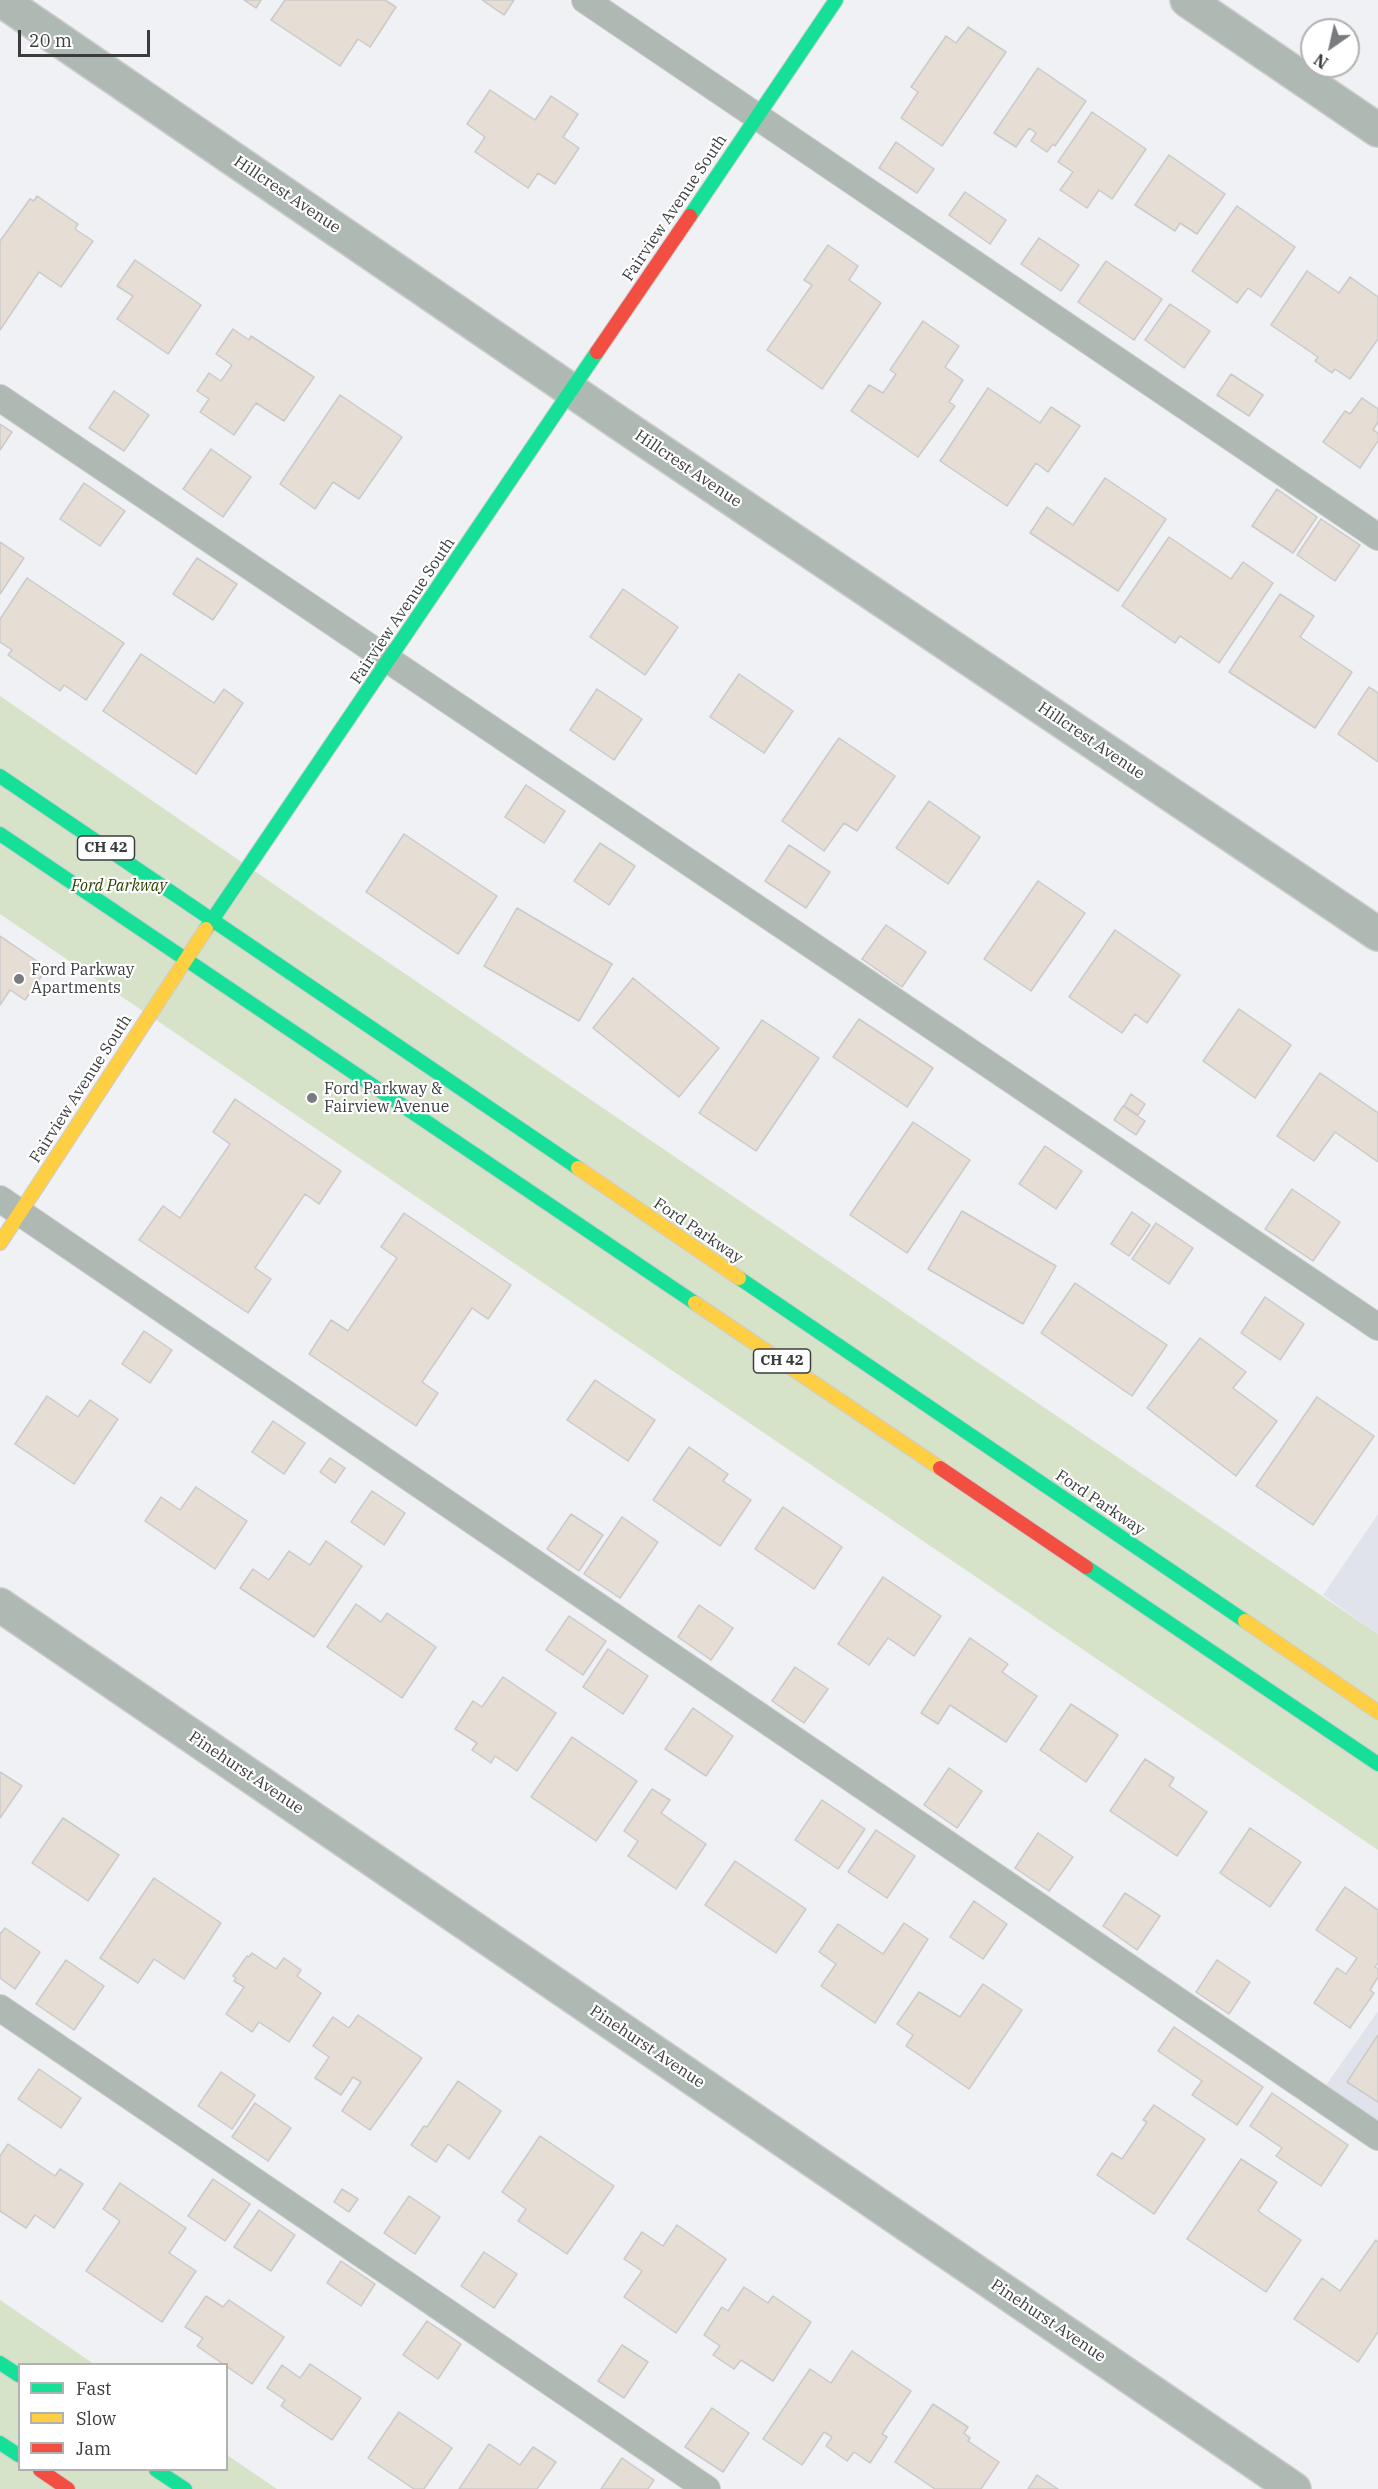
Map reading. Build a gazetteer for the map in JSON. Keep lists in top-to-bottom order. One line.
{"streets":{"main road":["Fairview Avenue South","CH 42","Ford Parkway"],"street":["Hillcrest Avenue","Pinehurst Avenue"]},"crossings":[["Hillcrest Avenue","Fairview Avenue South"],["Fairview Avenue South","CH 42"],["Fairview Avenue South","Ford Parkway"]],"parks":["Ford Parkway"],"places":["Ford Parkway Apartments","Ford Parkway & Fairview Avenue"],"legend":["Fast","Slow","Jam"],"scale_bar":"20 m","north":"bottom left"}
